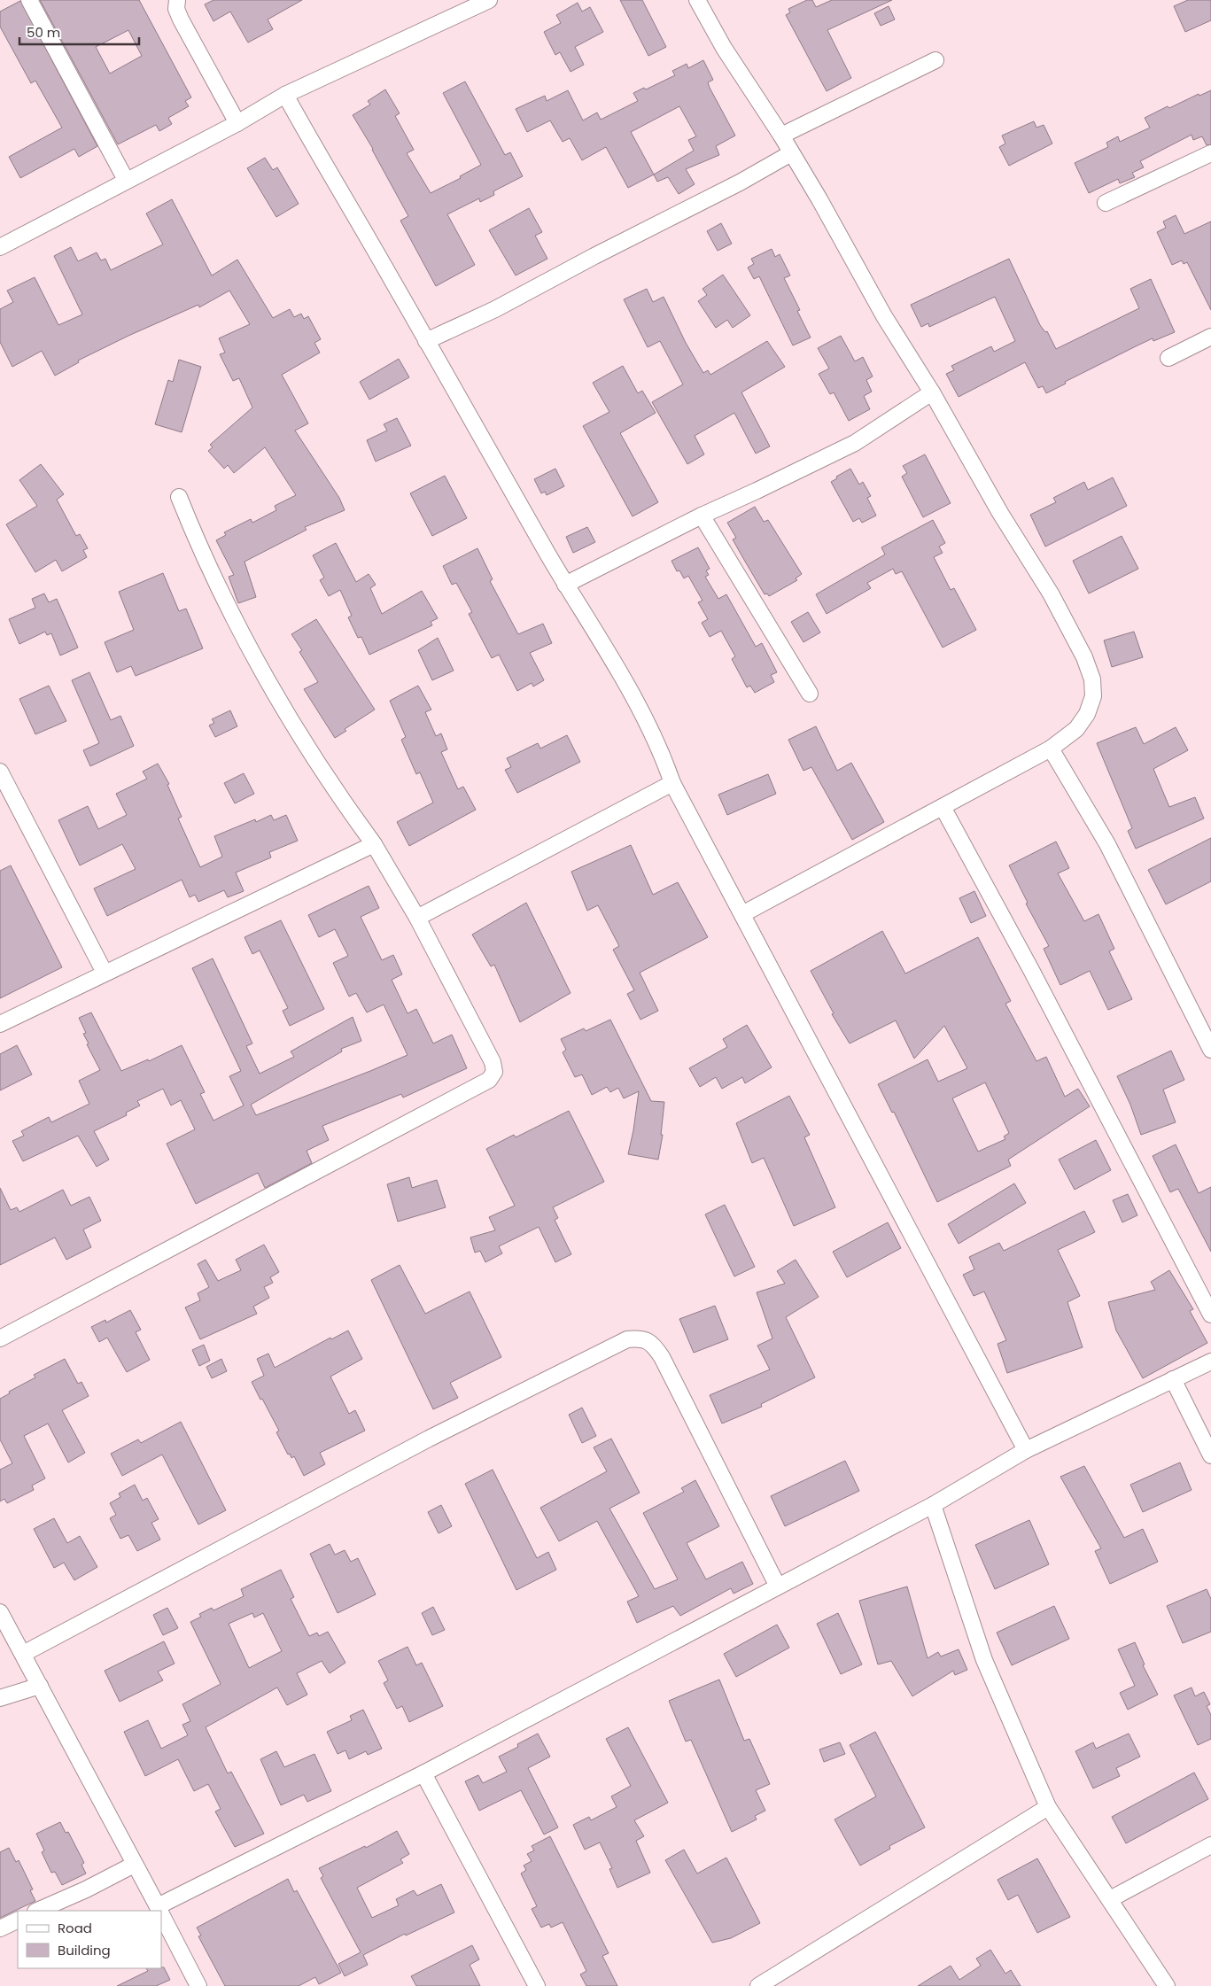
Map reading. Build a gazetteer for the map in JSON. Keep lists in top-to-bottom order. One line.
{"legend":["Road","Building"],"scale_bar":"50 m"}
